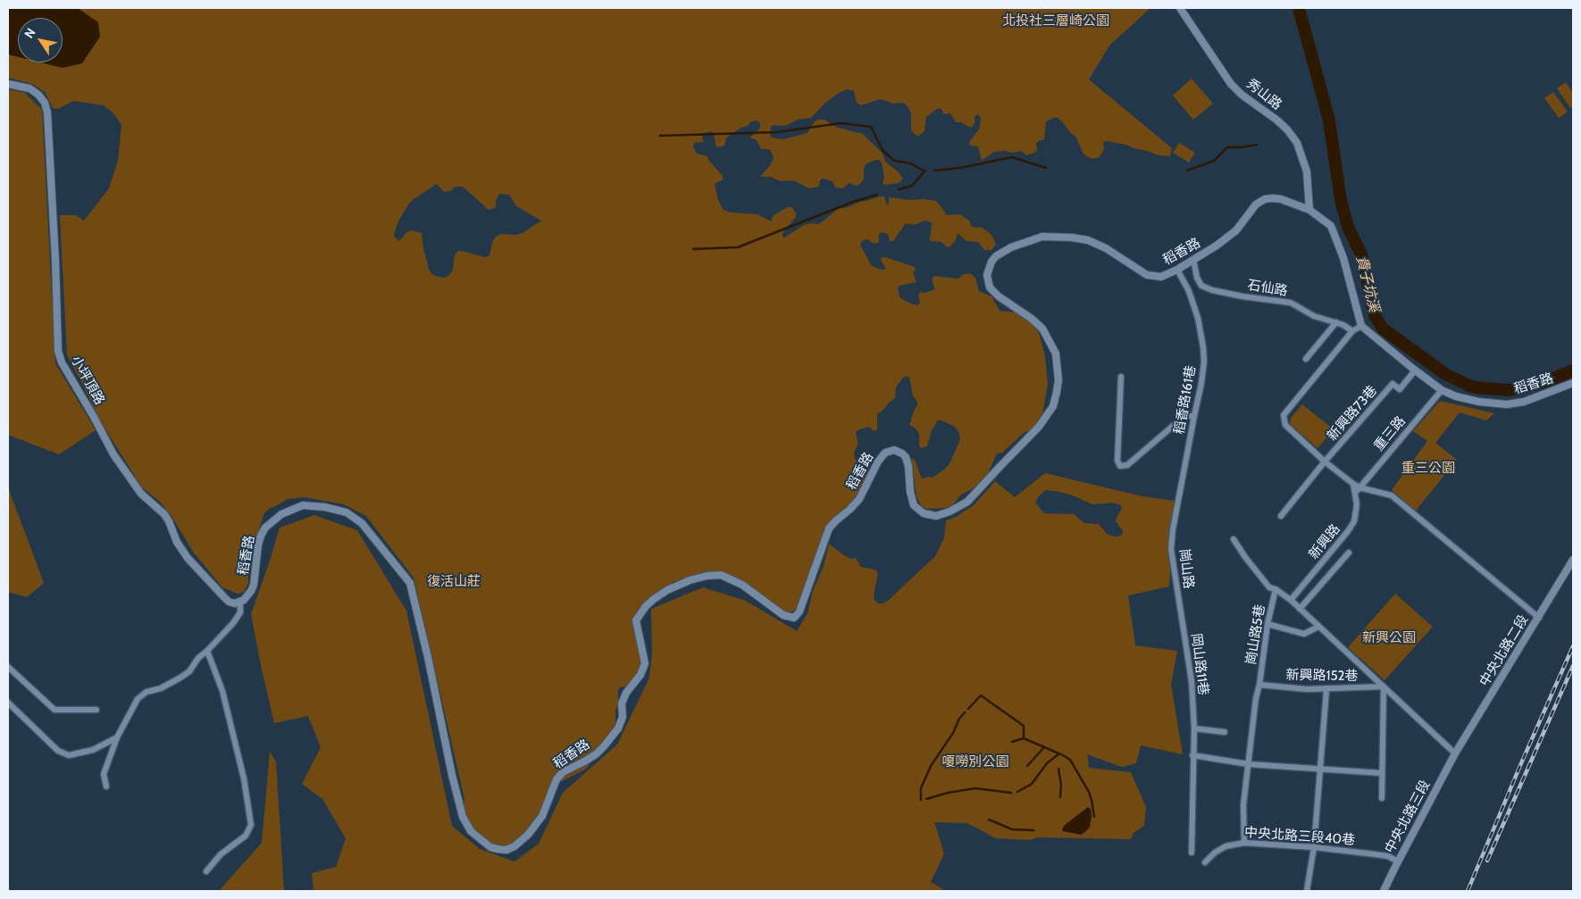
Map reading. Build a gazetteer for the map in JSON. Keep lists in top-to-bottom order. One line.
{"streets":{"street":["秀山路","稻香路","石仙路","小坪頂路","稻香路161巷","新興路73巷","重三路","新興路","崗山路","崗山路5巷","中央北路二段","岡山路11巷","新興路152巷","中央北路三段","中央北路三段40巷"]},"crossings":[["秀山路","稻香路"],["稻香路","石仙路"],["稻香路","小坪頂路"],["稻香路","稻香路161巷"],["稻香路","新興路73巷"],["稻香路","重三路"],["稻香路161巷","崗山路"],["重三路","新興路"],["崗山路","岡山路11巷"],["崗山路5巷","新興路152巷"],["崗山路5巷","中央北路三段40巷"],["中央北路二段","中央北路三段"],["中央北路三段","中央北路三段40巷"]],"water":["貴子坑溪"],"parks":["北投社三層崎公園","重三公園","復活山莊","新興公園","嗄嘮別公園"],"north":"top left"}
